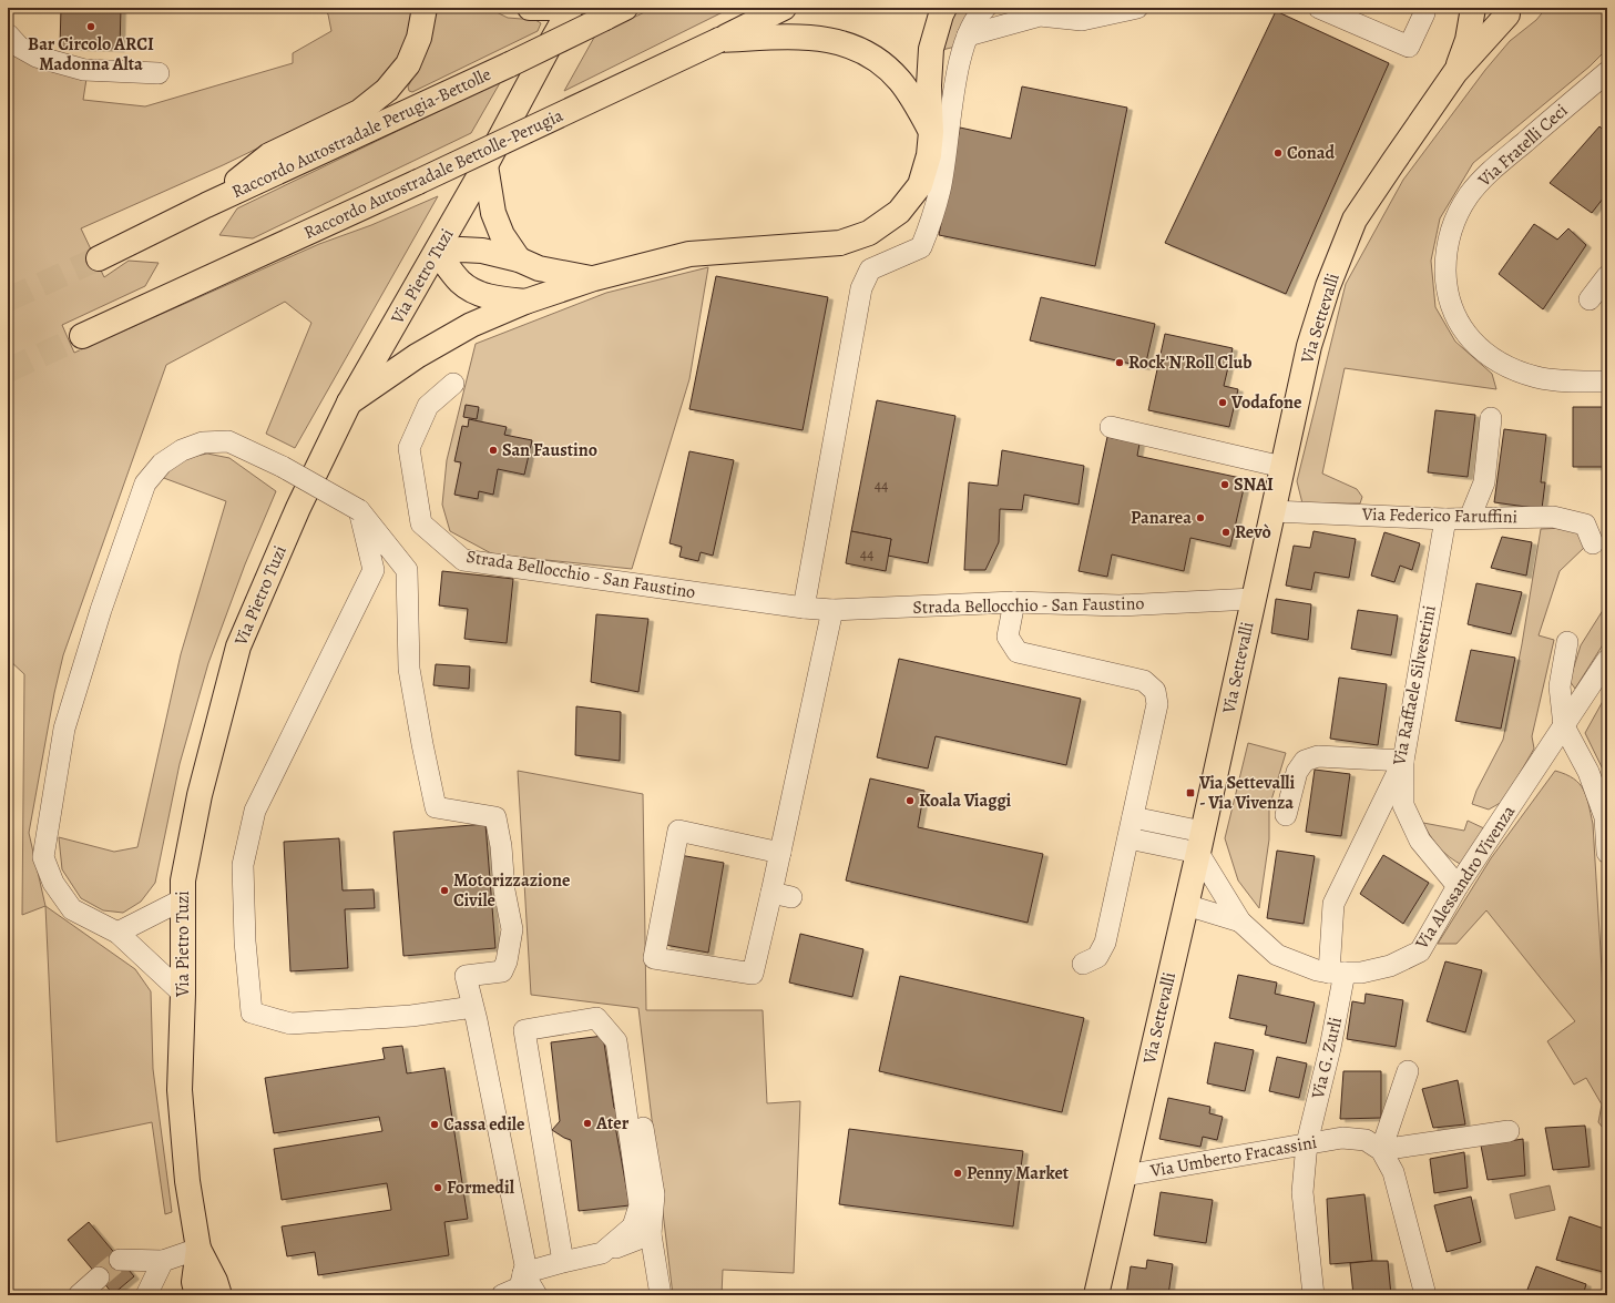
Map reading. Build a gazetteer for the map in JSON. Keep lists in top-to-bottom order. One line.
{"streets":{"main road":["Raccordo Autostradale Perugia-Bettolle","Raccordo Autostradale Bettolle-Perugia","Via Pietro Tuzi","Via Settevalli"],"street":["Via Fratelli Ceci","Via Federico Faruffini","Strada Bellocchio - San Faustino","Via Raffaele Silvestrini","Via Alessandro Vivenza","Via G. Zurli","Via Umberto Fracassini"]},"crossings":[["Via Settevalli","Via Federico Faruffini"],["Via Settevalli","Strada Bellocchio - San Faustino"],["Via Settevalli","Via Alessandro Vivenza"],["Via Settevalli","Via Umberto Fracassini"],["Via Federico Faruffini","Via Raffaele Silvestrini"],["Via Raffaele Silvestrini","Via Alessandro Vivenza"],["Via Raffaele Silvestrini","Via G. Zurli"],["Via Alessandro Vivenza","Via G. Zurli"],["Via G. Zurli","Via Umberto Fracassini"]],"places":{"other":["Bar Circolo ARCI Madonna Alta","Conad","Rock'N'Roll Club","Vodafone","San Faustino","SNAI","Panarea","Revò","Koala Viaggi","Motorizzazione Civile","Ater","Cassa edile","Penny Market","Formedil"],"transit":["Via Settevalli - Via Vivenza"]},"house_numbers":["44","44"]}
